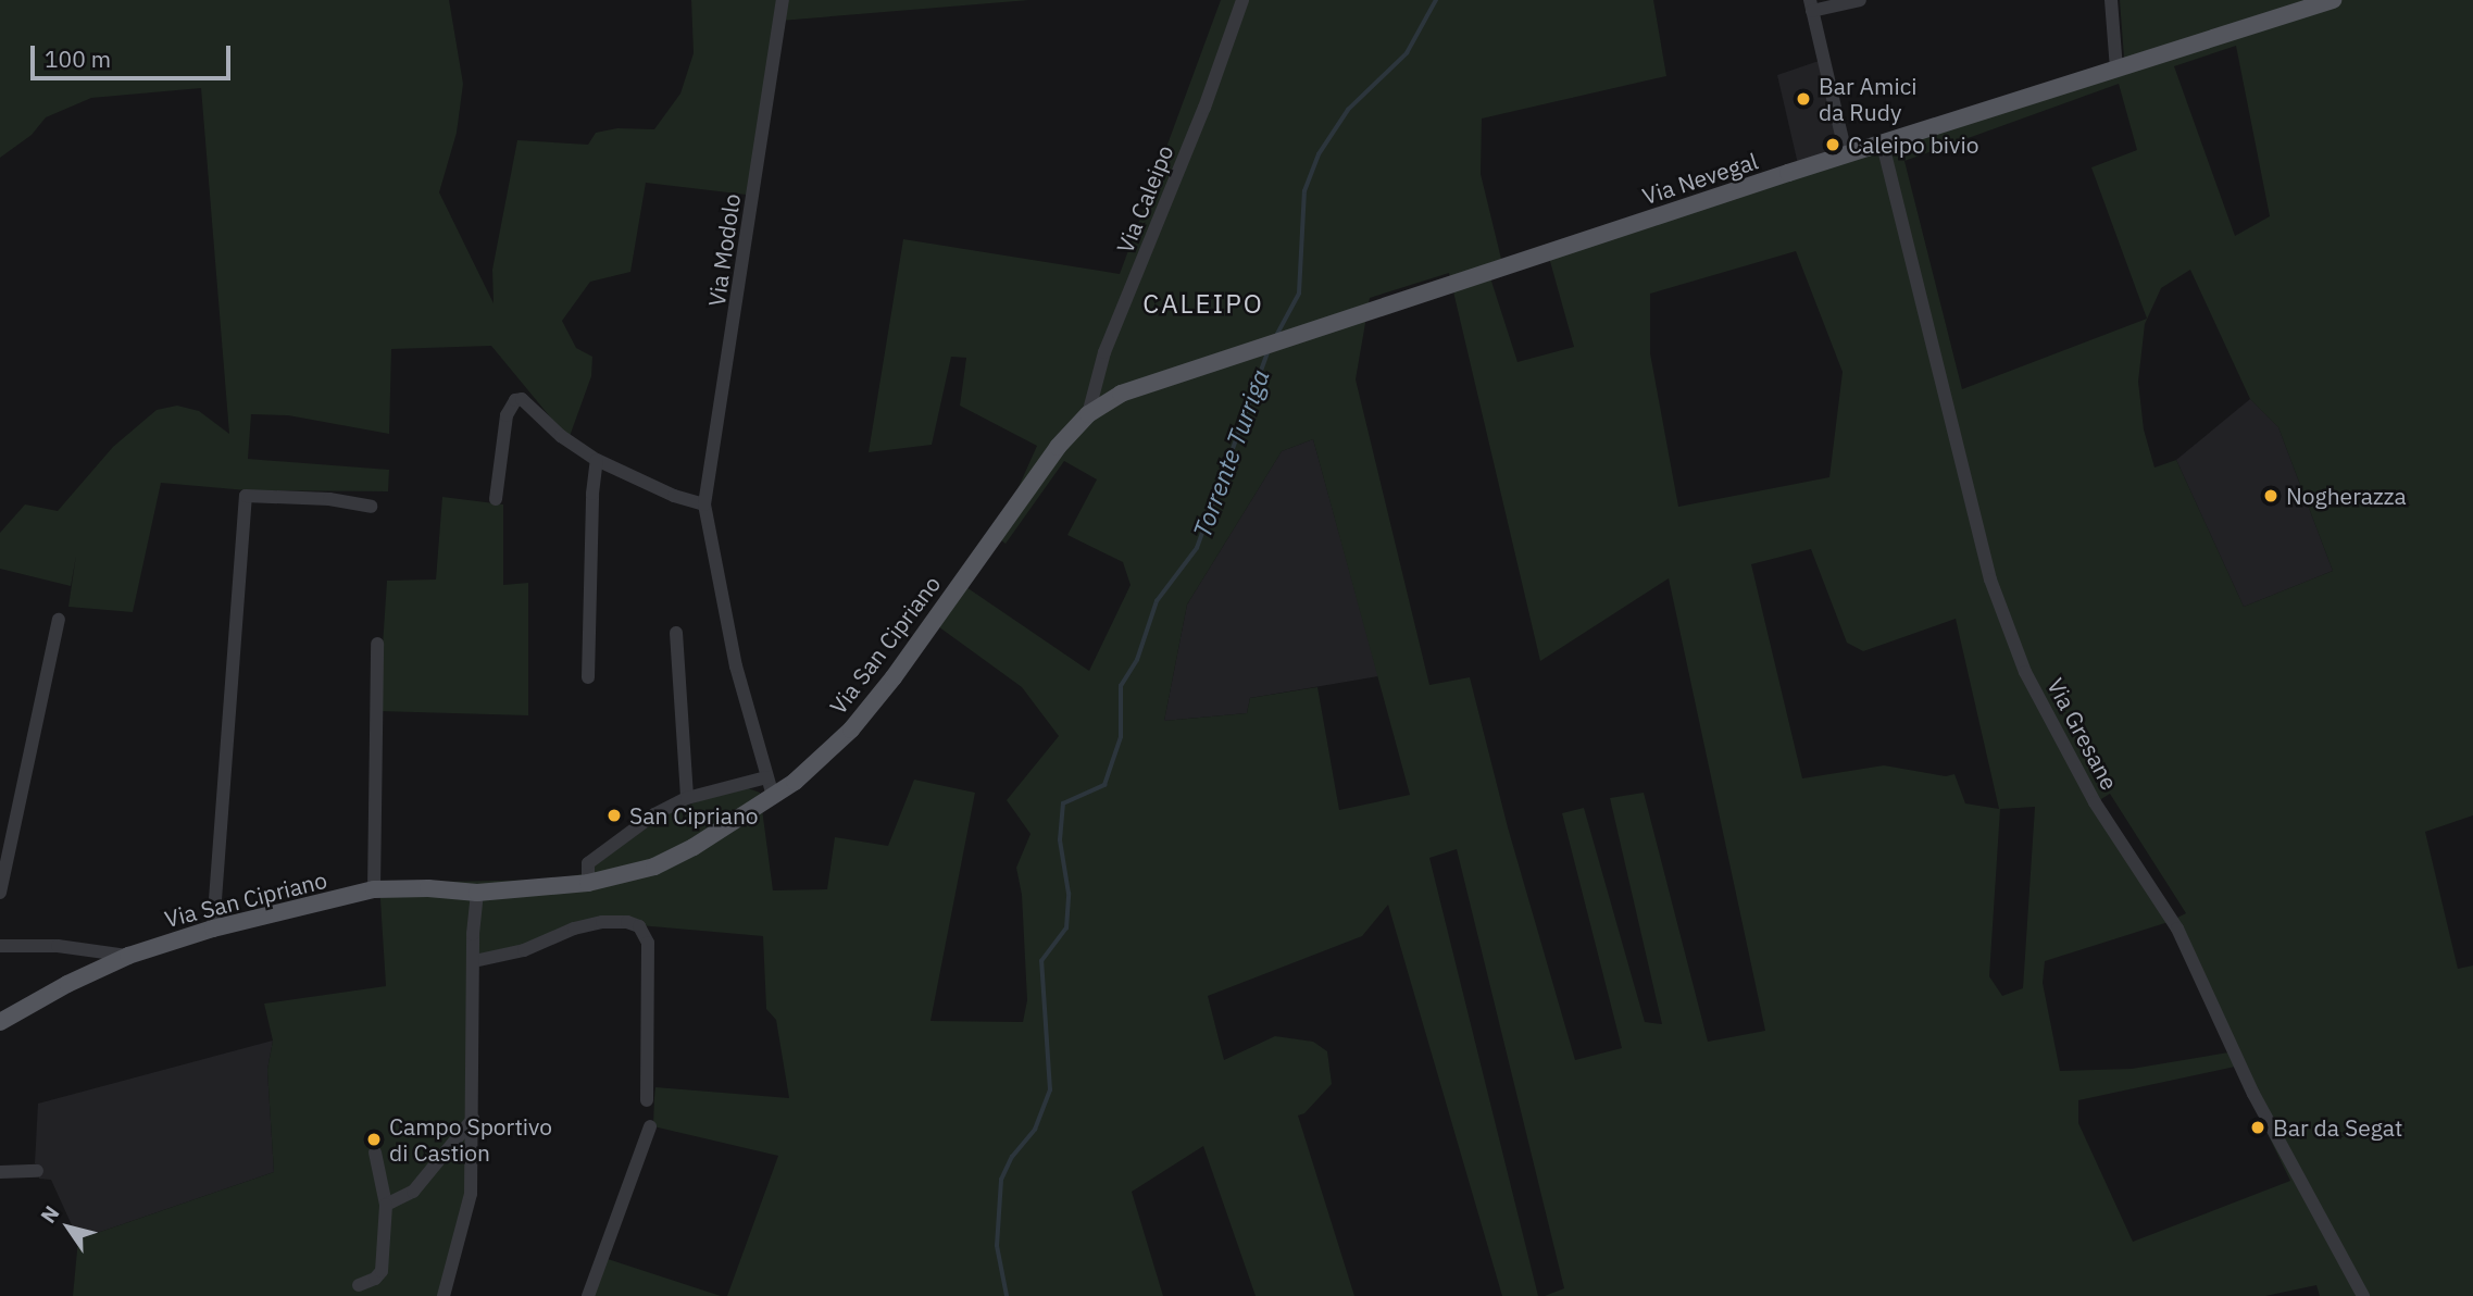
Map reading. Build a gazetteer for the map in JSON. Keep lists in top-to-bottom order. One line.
{"streets":{"main road":["Via Nevegal","Via San Cipriano"],"street":["Via Caleipo","Via Modolo","Via Gresane"]},"crossings":[["Via Nevegal","Via Caleipo"],["Via Nevegal","Via San Cipriano"],["Via Nevegal","Via Gresane"],["Via Caleipo","Via San Cipriano"],["Via Modolo","Via San Cipriano"]],"districts":["CALEIPO"],"water":["Torrente Turriga"],"places":["Bar Amici da Rudy","Caleipo bivio","Nogherazza","San Cipriano","Bar da Segat","Campo Sportivo di Castion"],"scale_bar":"100 m","north":"top left"}
